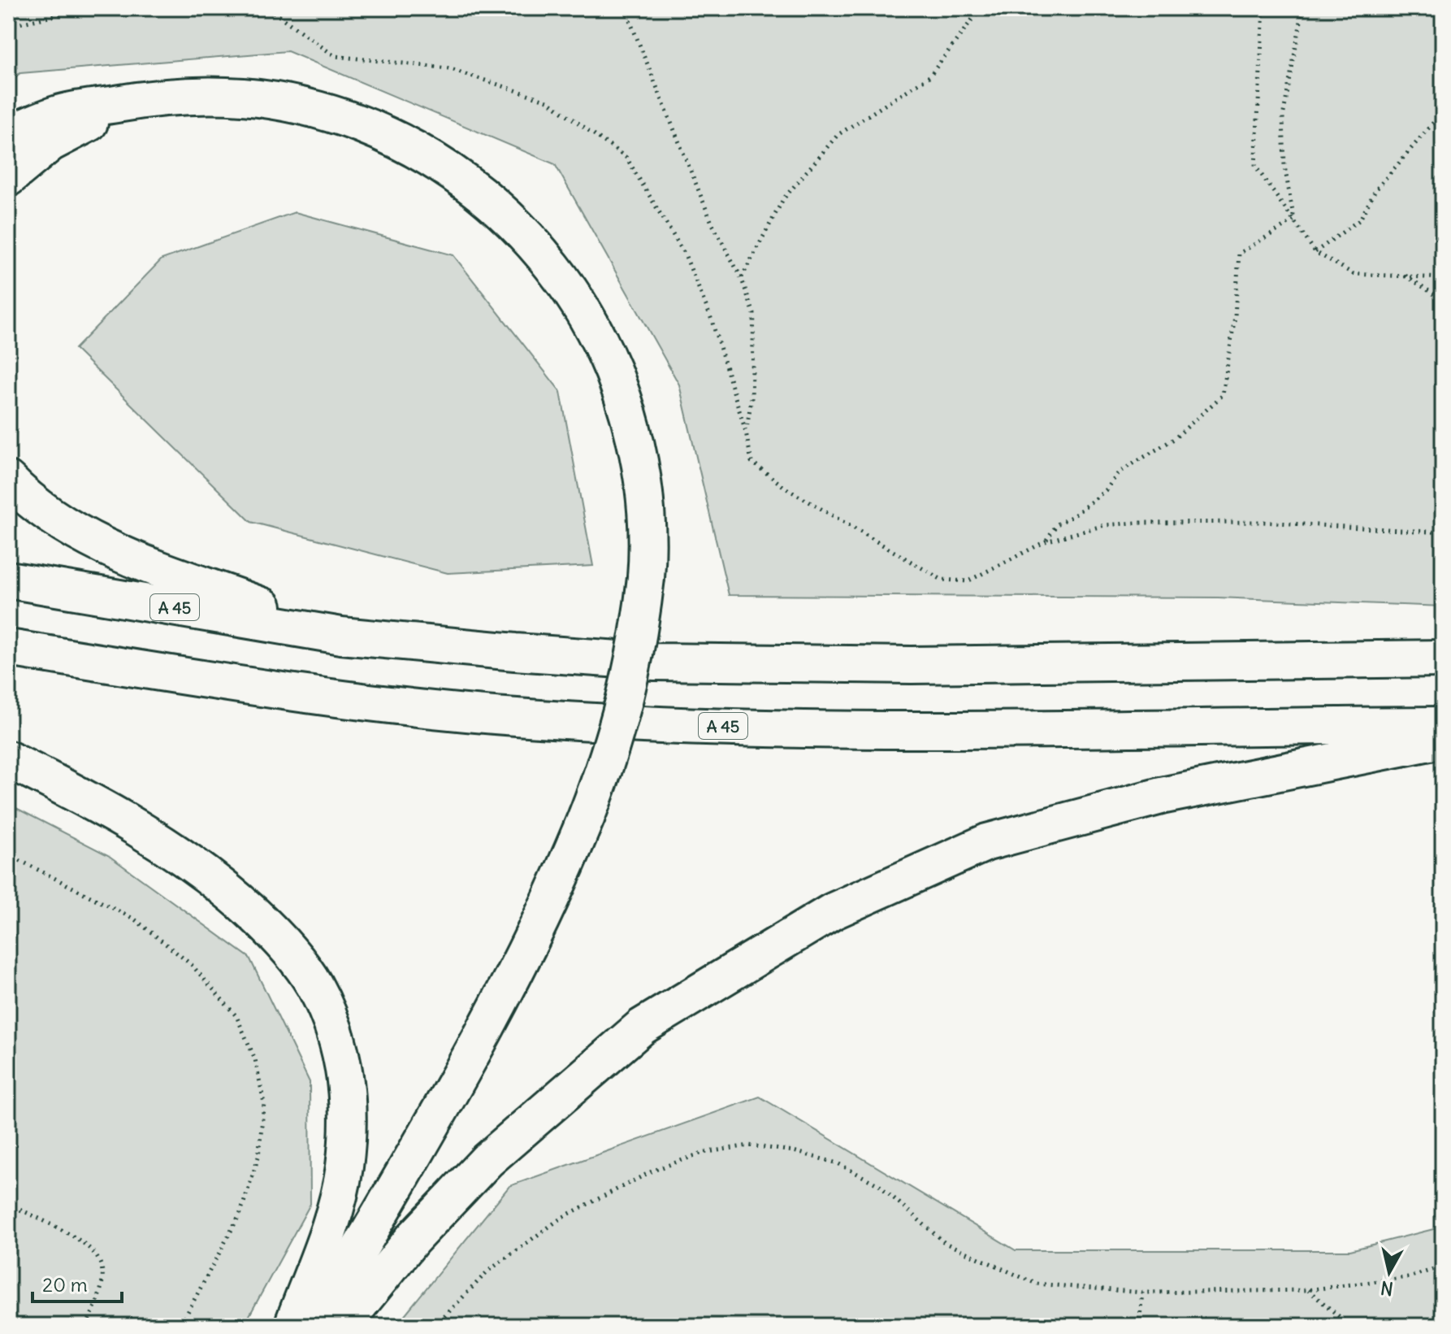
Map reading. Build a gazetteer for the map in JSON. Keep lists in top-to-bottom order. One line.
{"streets":{"highway":["A 45"]},"scale_bar":"20 m","north":"bottom"}
